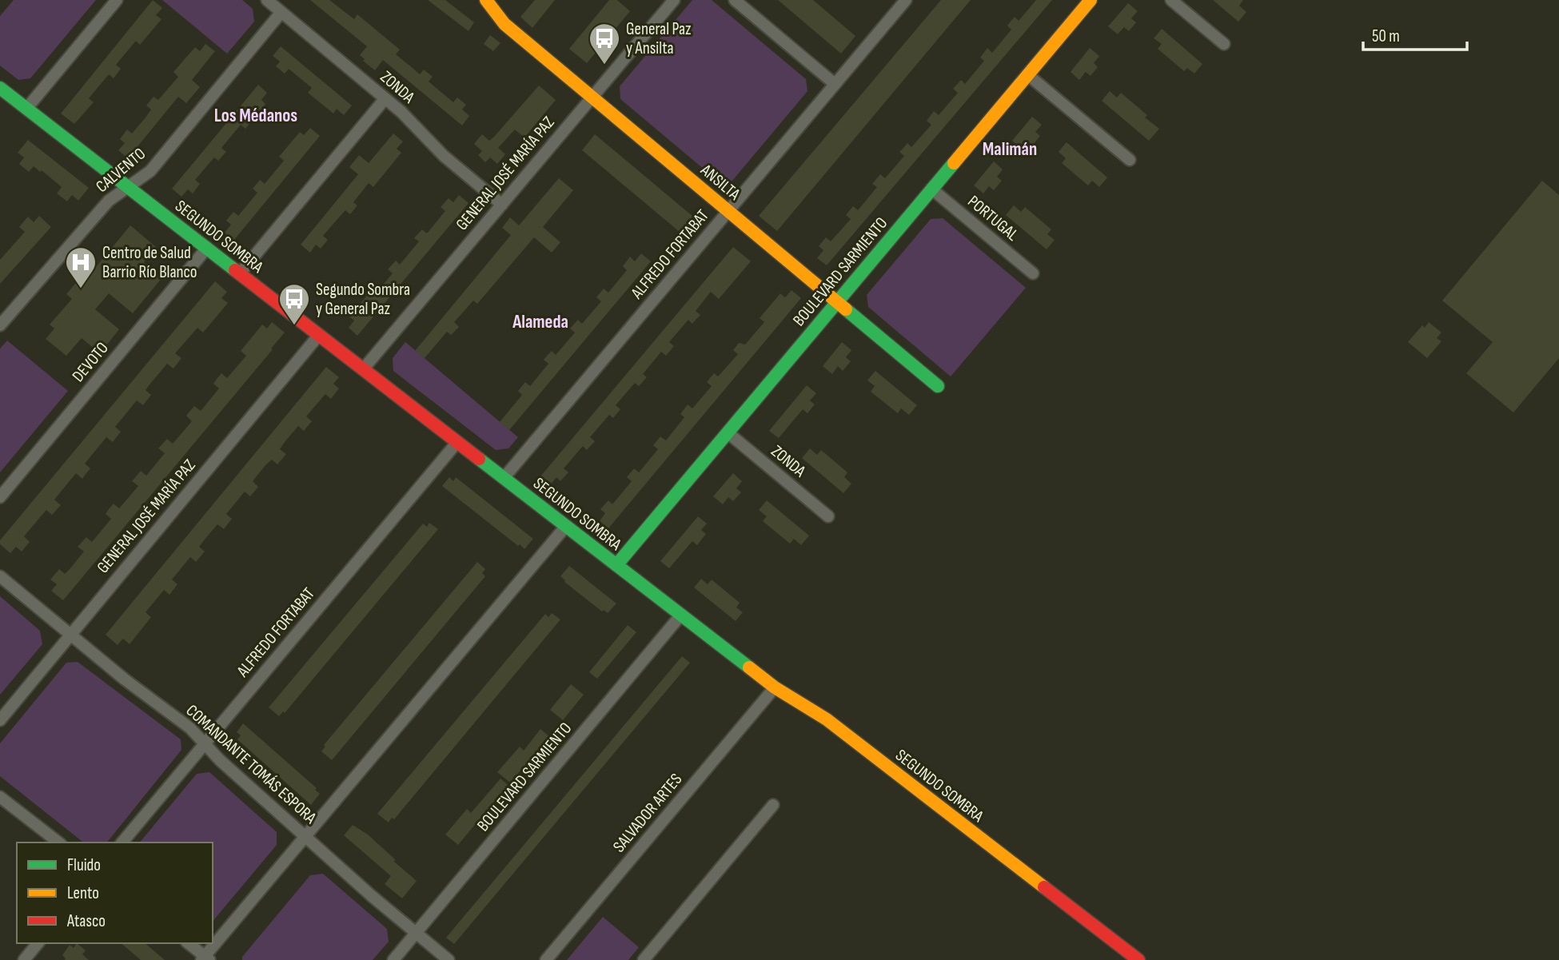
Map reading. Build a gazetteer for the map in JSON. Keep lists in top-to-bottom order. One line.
{"streets":{"street":["ZONDA","CALVENTO","GENERAL JOSÉ MARÍA PAZ","ANSILTA","PORTUGAL","SEGUNDO SOMBRA","ALFREDO FORTABAT","BOULEVARD SARMIENTO","DEVOTO","COMANDANTE TOMÁS ESPORA","SALVADOR ARTES"]},"crossings":[["ZONDA","CALVENTO"],["ZONDA","GENERAL JOSÉ MARÍA PAZ"],["ZONDA","BOULEVARD SARMIENTO"],["CALVENTO","SEGUNDO SOMBRA"],["GENERAL JOSÉ MARÍA PAZ","ANSILTA"],["GENERAL JOSÉ MARÍA PAZ","SEGUNDO SOMBRA"],["GENERAL JOSÉ MARÍA PAZ","COMANDANTE TOMÁS ESPORA"],["ANSILTA","ALFREDO FORTABAT"],["ANSILTA","BOULEVARD SARMIENTO"],["PORTUGAL","BOULEVARD SARMIENTO"],["SEGUNDO SOMBRA","ALFREDO FORTABAT"],["SEGUNDO SOMBRA","BOULEVARD SARMIENTO"],["SEGUNDO SOMBRA","DEVOTO"],["SEGUNDO SOMBRA","SALVADOR ARTES"],["ALFREDO FORTABAT","COMANDANTE TOMÁS ESPORA"],["BOULEVARD SARMIENTO","COMANDANTE TOMÁS ESPORA"]],"districts":["Los Médanos","Malimán","Alameda"],"places":{"bus stop":["General Paz y Ansilta","Segundo Sombra y General Paz"],"hospital":["Centro de Salud Barrio Río Blanco"]},"legend":["Fluido","Lento","Atasco"],"scale_bar":"50 m"}
